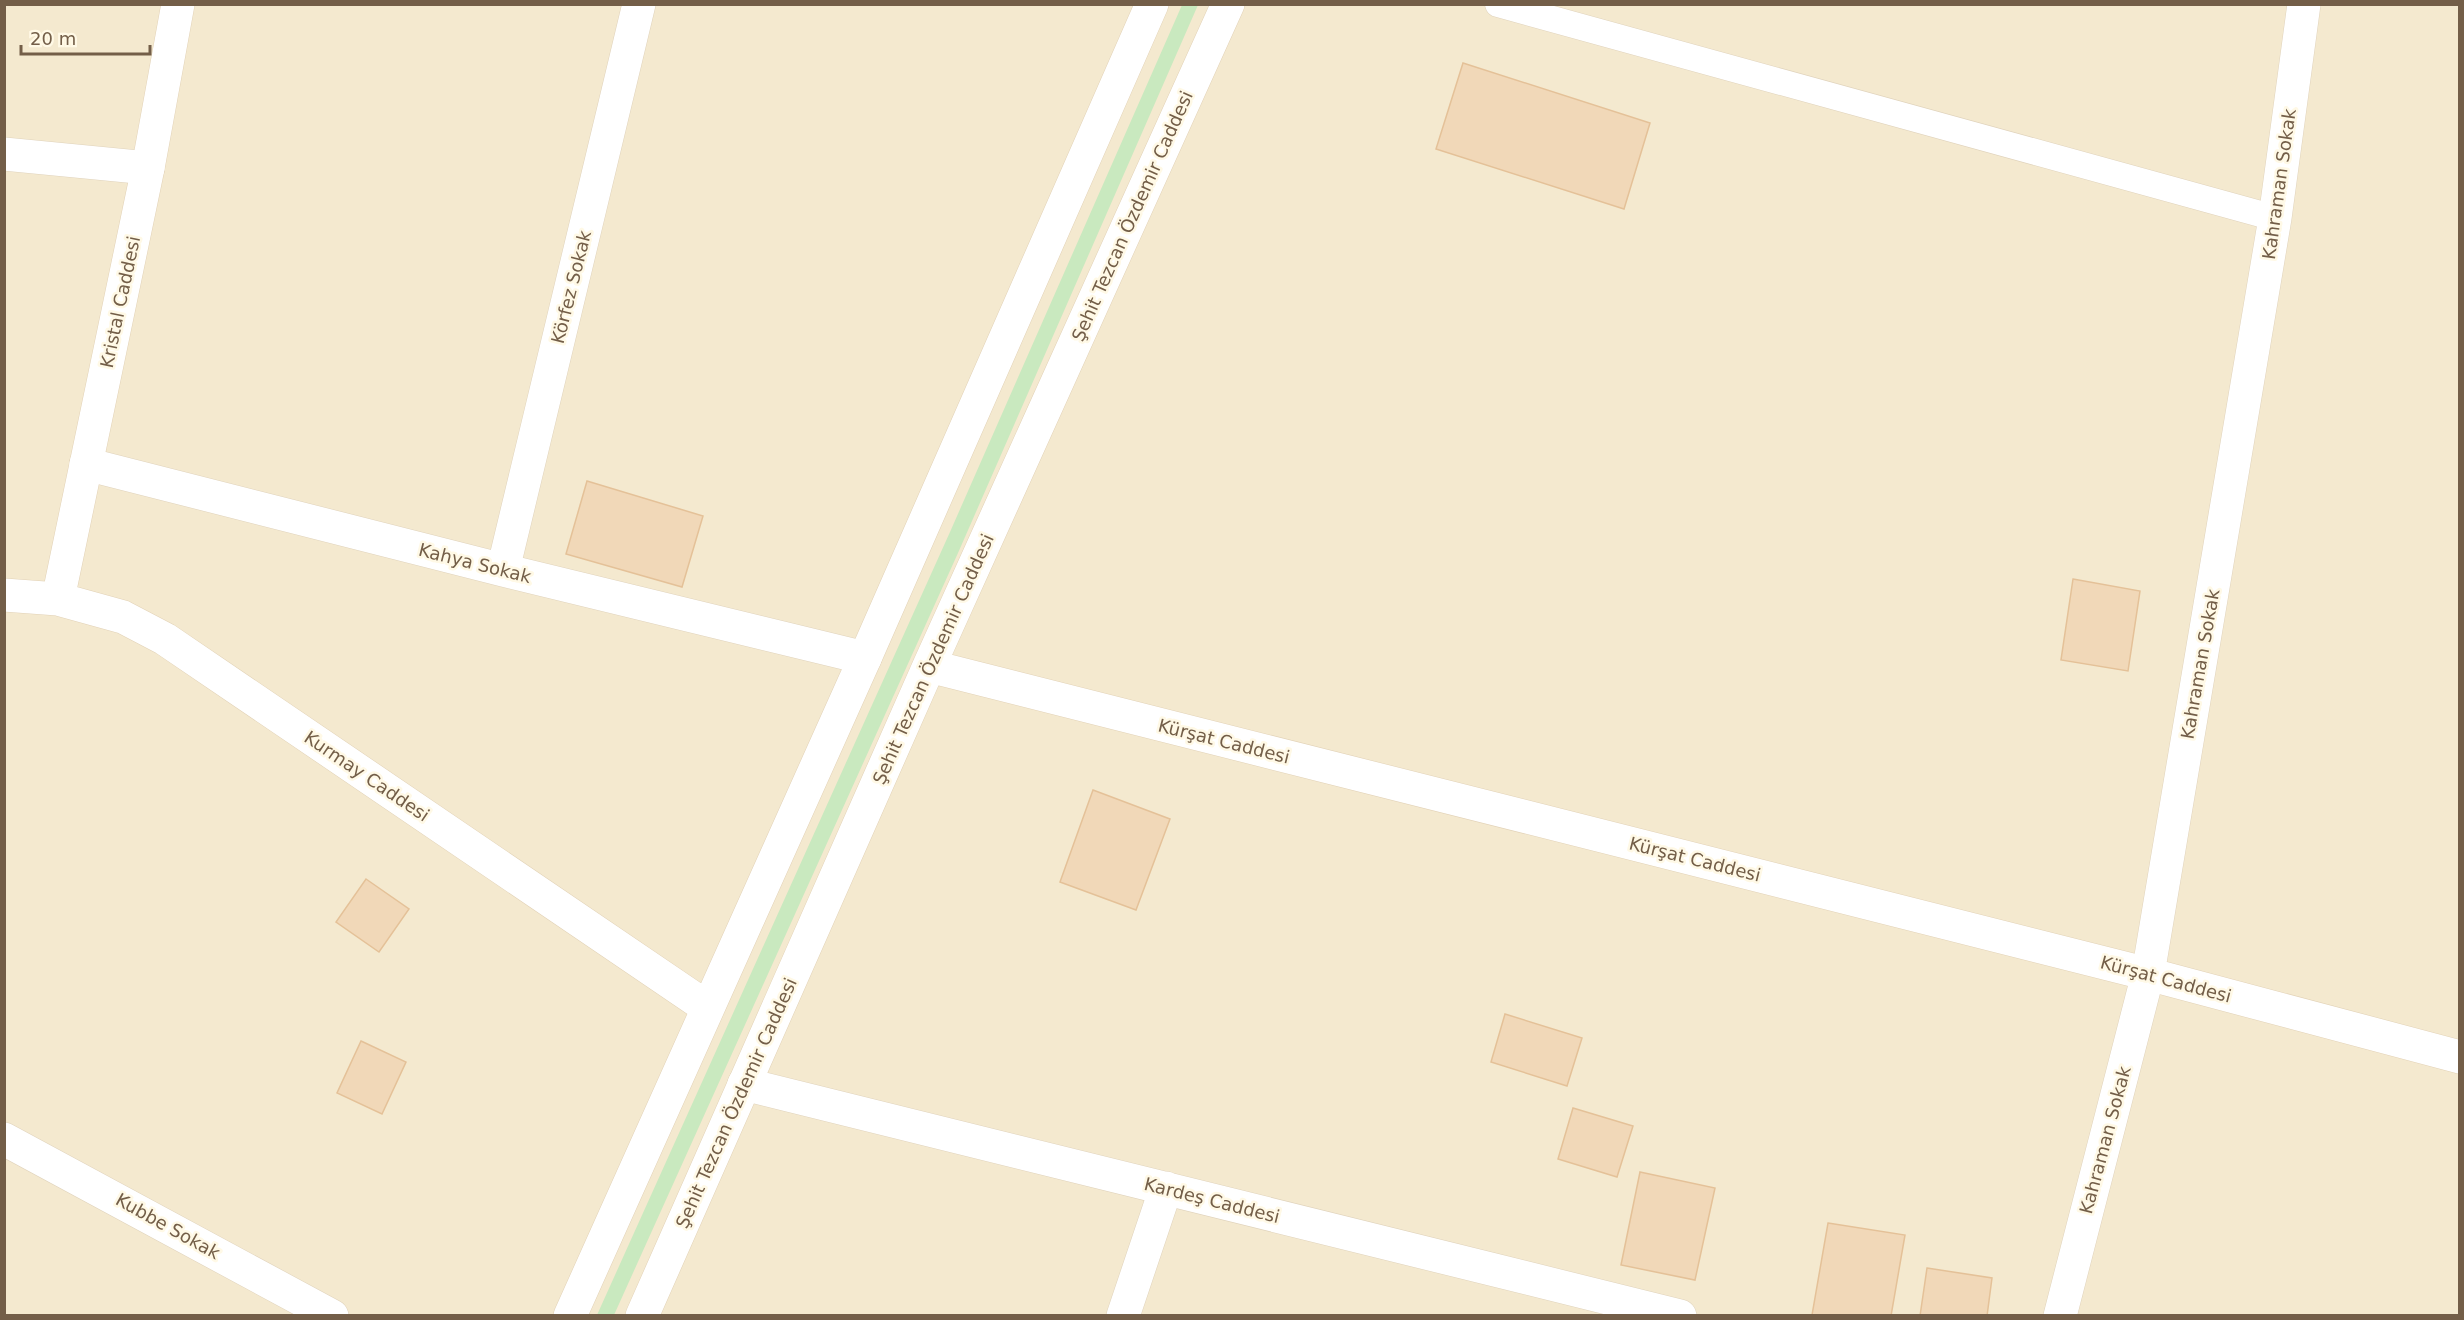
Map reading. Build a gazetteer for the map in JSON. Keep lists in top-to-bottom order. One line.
{"streets":{"street":["Kahraman Sokak","Şehit Tezcan Özdemir Caddesi","Körfez Sokak","Kristal Caddesi","Kahya Sokak","Kürşat Caddesi","Kurmay Caddesi","Kardeş Caddesi","Kubbe Sokak"]},"crossings":[["Kahraman Sokak","Kürşat Caddesi"],["Şehit Tezcan Özdemir Caddesi","Kürşat Caddesi"],["Şehit Tezcan Özdemir Caddesi","Kardeş Caddesi"],["Körfez Sokak","Kahya Sokak"],["Kristal Caddesi","Kahya Sokak"],["Kristal Caddesi","Kurmay Caddesi"]],"scale_bar":"20 m"}
